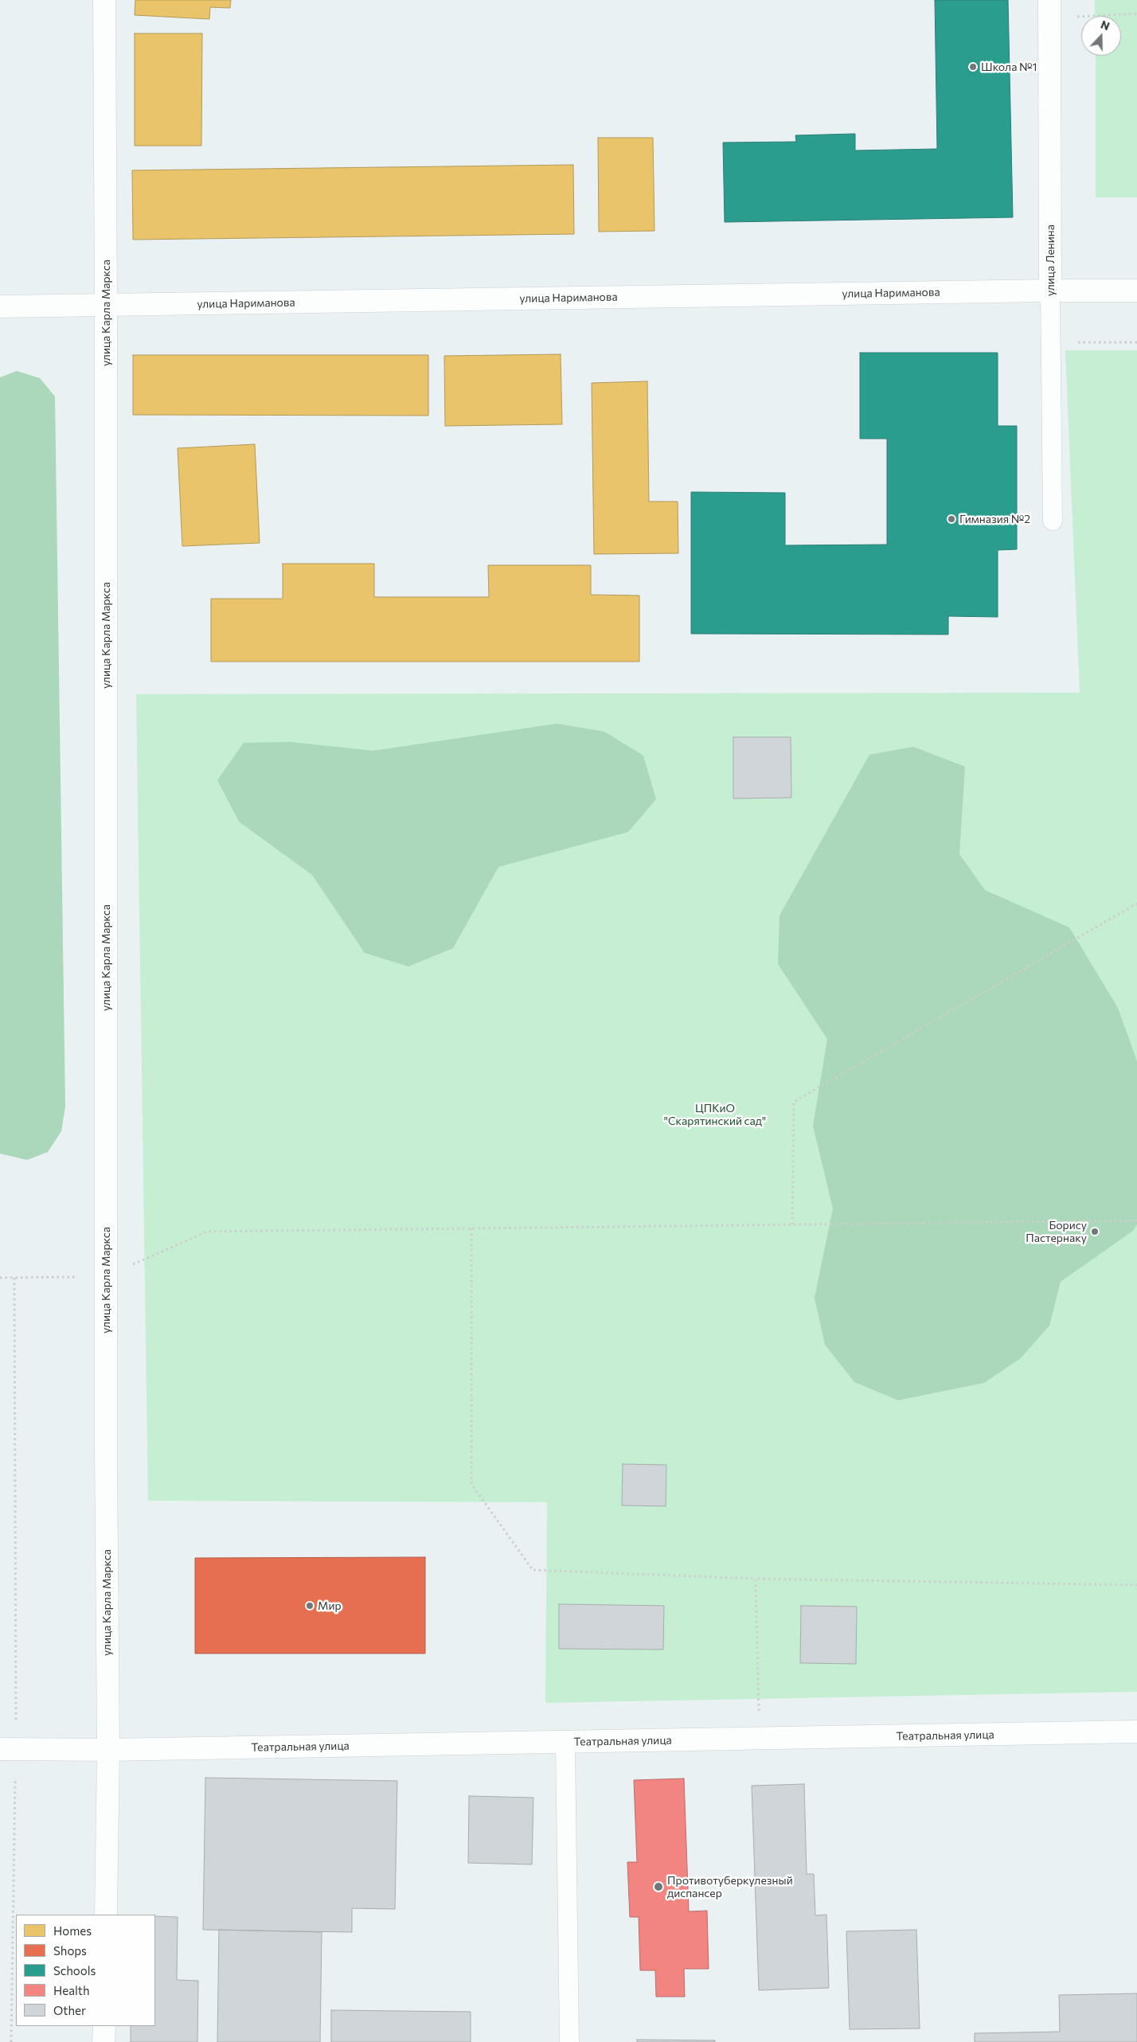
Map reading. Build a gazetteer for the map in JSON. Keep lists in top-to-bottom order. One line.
{"streets":{"street":["улица Ленина","улица Нариманова","улица Карла Маркса","Театральная улица"]},"crossings":[["улица Ленина","улица Нариманова"],["улица Нариманова","улица Карла Маркса"],["улица Карла Маркса","Театральная улица"]],"parks":["ЦПКиО \"Скарятинский сад\""],"places":["Школа №1","Гимназия №2","Борису Пастернаку","Мир","Противотуберкулезный диспансер"],"legend":["Homes","Shops","Schools","Health","Other"],"north":"top"}
